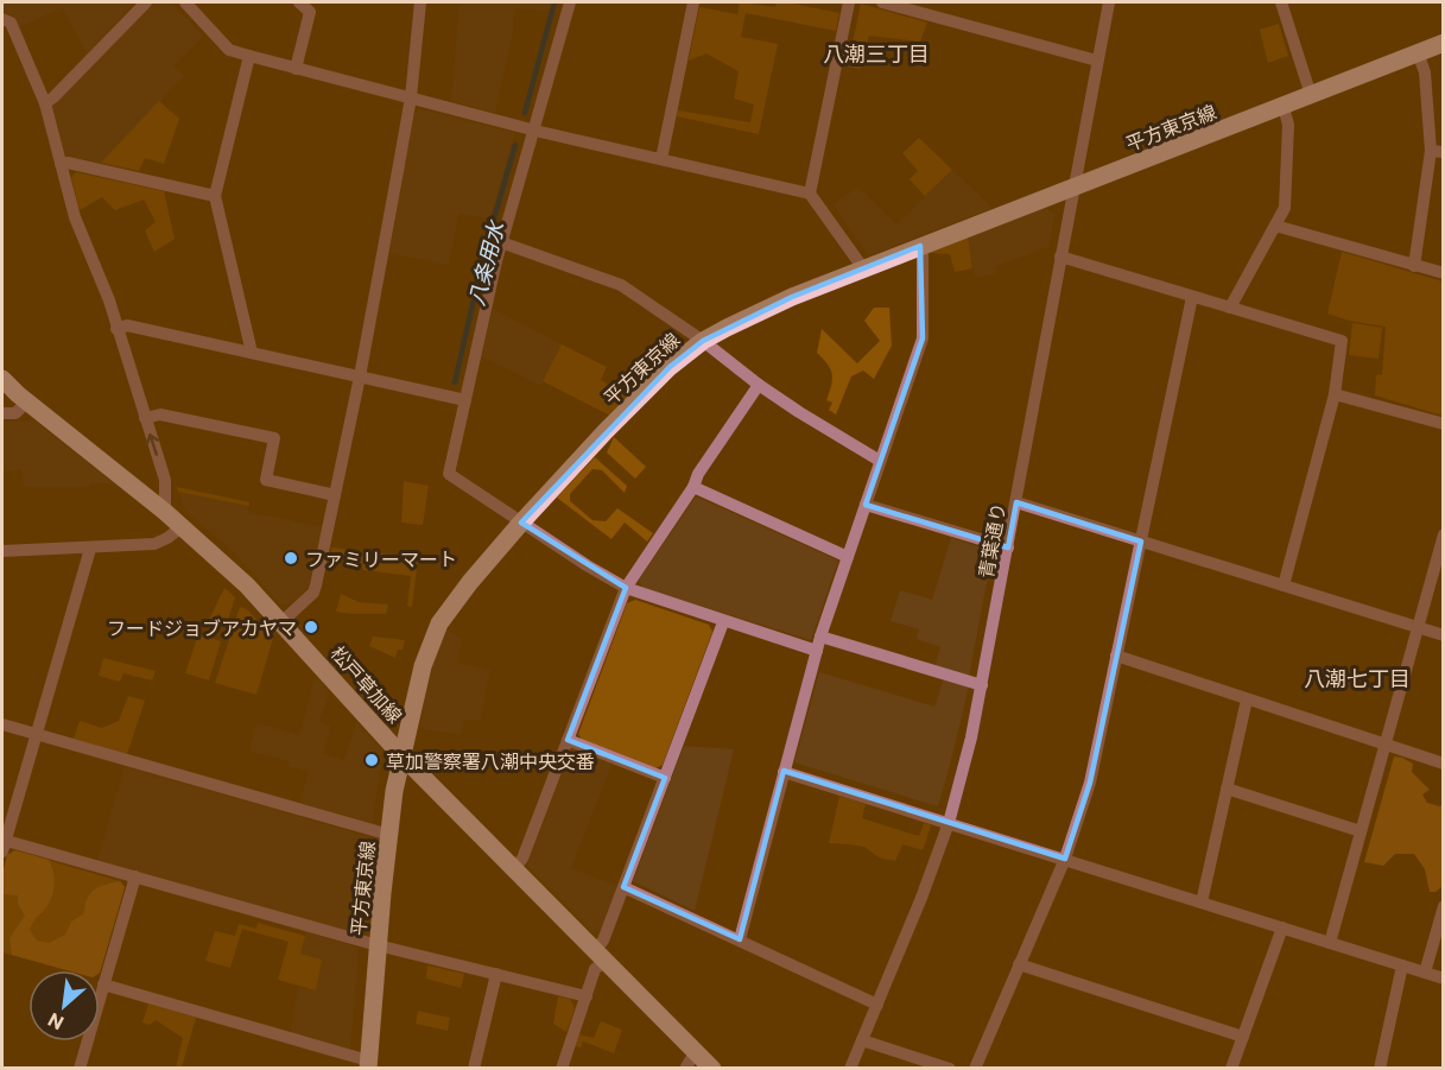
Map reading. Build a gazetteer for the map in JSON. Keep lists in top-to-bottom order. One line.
{"streets":{"main road":["平方東京線","松戸草加線"],"street":["青葉通り"]},"crossings":[["平方東京線","青葉通り"],["平方東京線","松戸草加線"]],"districts":["八潮三丁目","八潮七丁目"],"water":["八条用水"],"places":["ファミリーマート","フードジョブアカヤマ","草加警察署八潮中央交番"],"north":"bottom left"}
